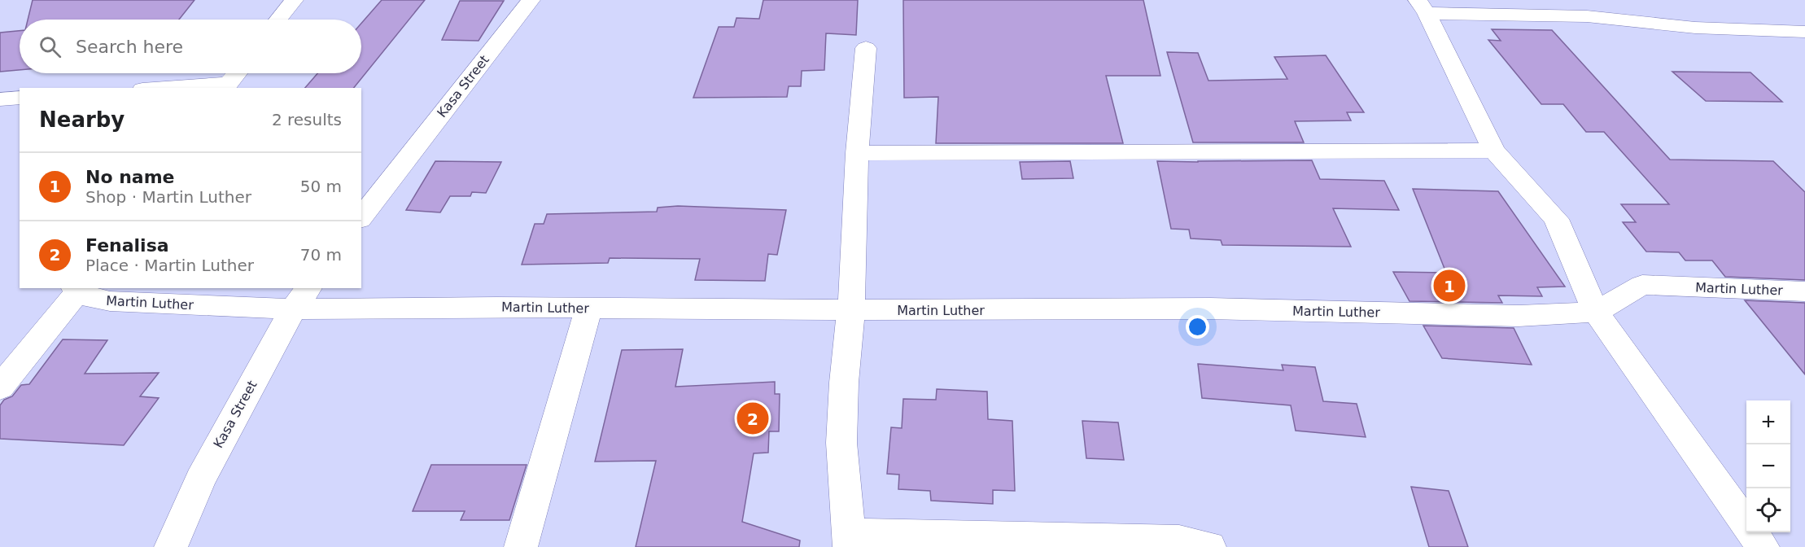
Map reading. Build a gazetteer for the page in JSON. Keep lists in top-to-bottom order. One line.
{"streets":{"street":["Kasa Street","Martin Luther"]},"crossings":[["Kasa Street","Martin Luther"]],"page":{"search":"Search here","heading":["Nearby","2 results"],"list":[{"mark":"1","name":"No name","note":"Shop · Martin Luther","value":"50 m"},{"mark":"2","name":"Fenalisa","note":"Place · Martin Luther","value":"70 m"}],"pins":["1","2"],"map_buttons":["+","−"]}}
